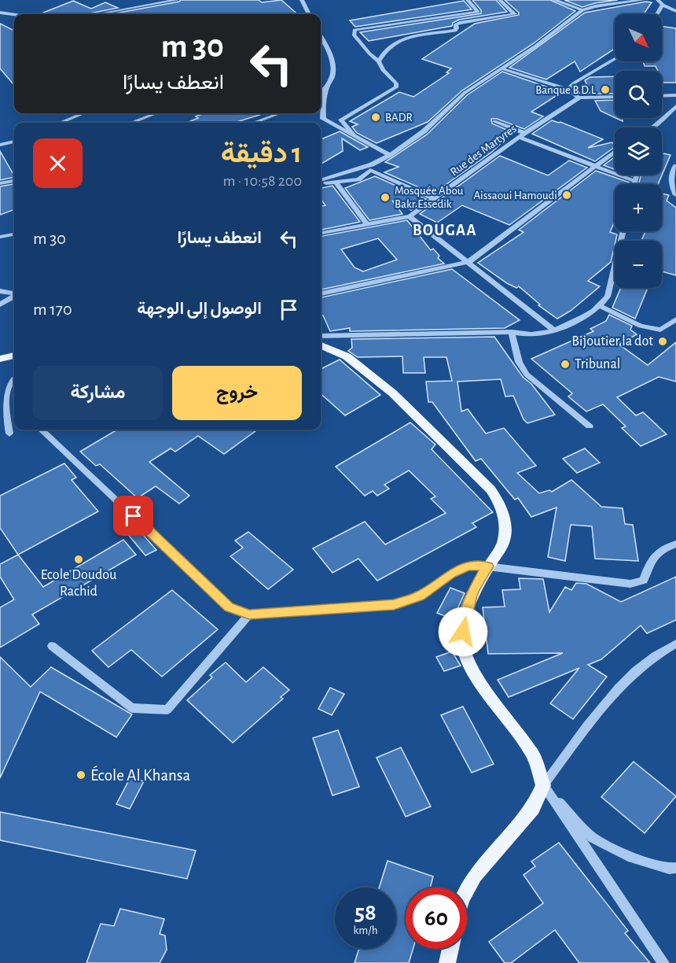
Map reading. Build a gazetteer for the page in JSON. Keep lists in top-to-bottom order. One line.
{"streets":{"street":["Rue des Martyres"]},"districts":["BOUGAA"],"places":["Banque B.D.L","BADR","Aissaoui Hamoudi","Mosquée Abou Bakr Essedik","Bijoutier la dot","Tribunal","Ecole Doudou Rachid","École Al Khansa"],"north":"bottom right","page":{"map_buttons":["+","−"],"turn":["30 m","انعطف يسارًا"],"heading":["1 دقيقة","200 m · 10:58"],"list":[{"name":"انعطف يسارًا","value":"30 m"},{"name":"الوصول إلى الوجهة","value":"170 m"}],"buttons":["خروج","مشاركة"],"speed":"58 km/h","limit":"60"}}
